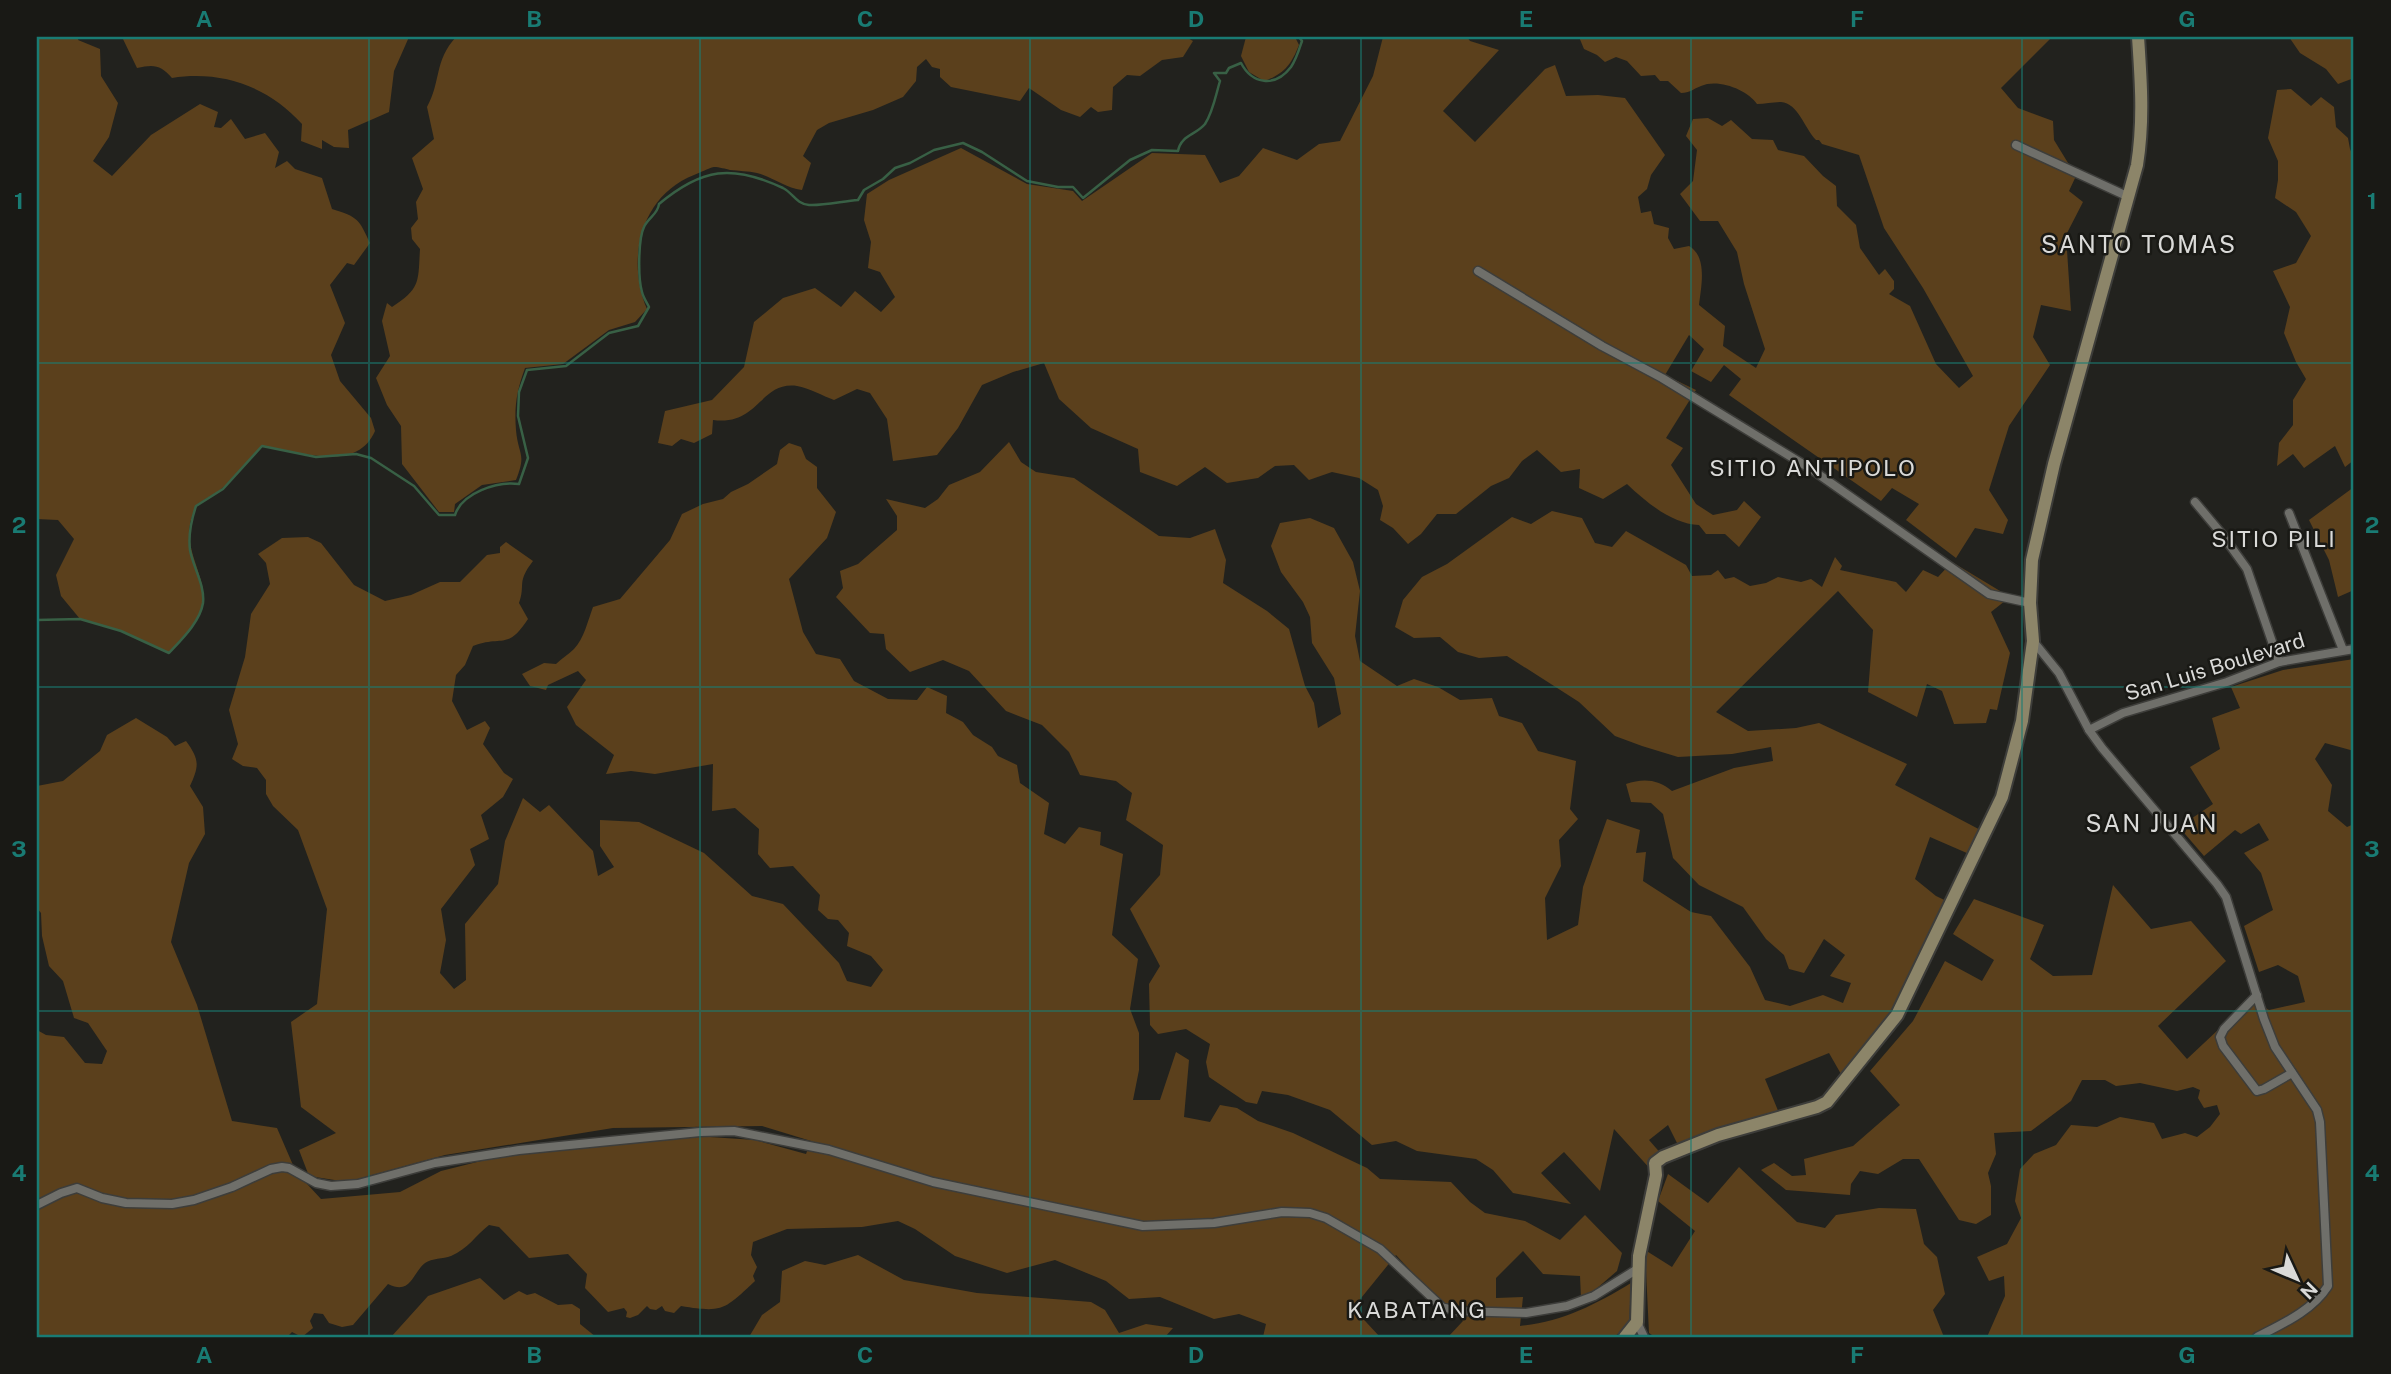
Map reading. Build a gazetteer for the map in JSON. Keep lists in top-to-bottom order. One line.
{"streets":{"street":["San Luis Boulevard"]},"districts":["SANTO TOMAS","SITIO ANTIPOLO","SITIO PILI","SAN JUAN","KABATANG"],"north":"bottom right","grid":{"columns":["A","B","C","D","E","F","G"],"rows":["1","2","3","4"]}}
